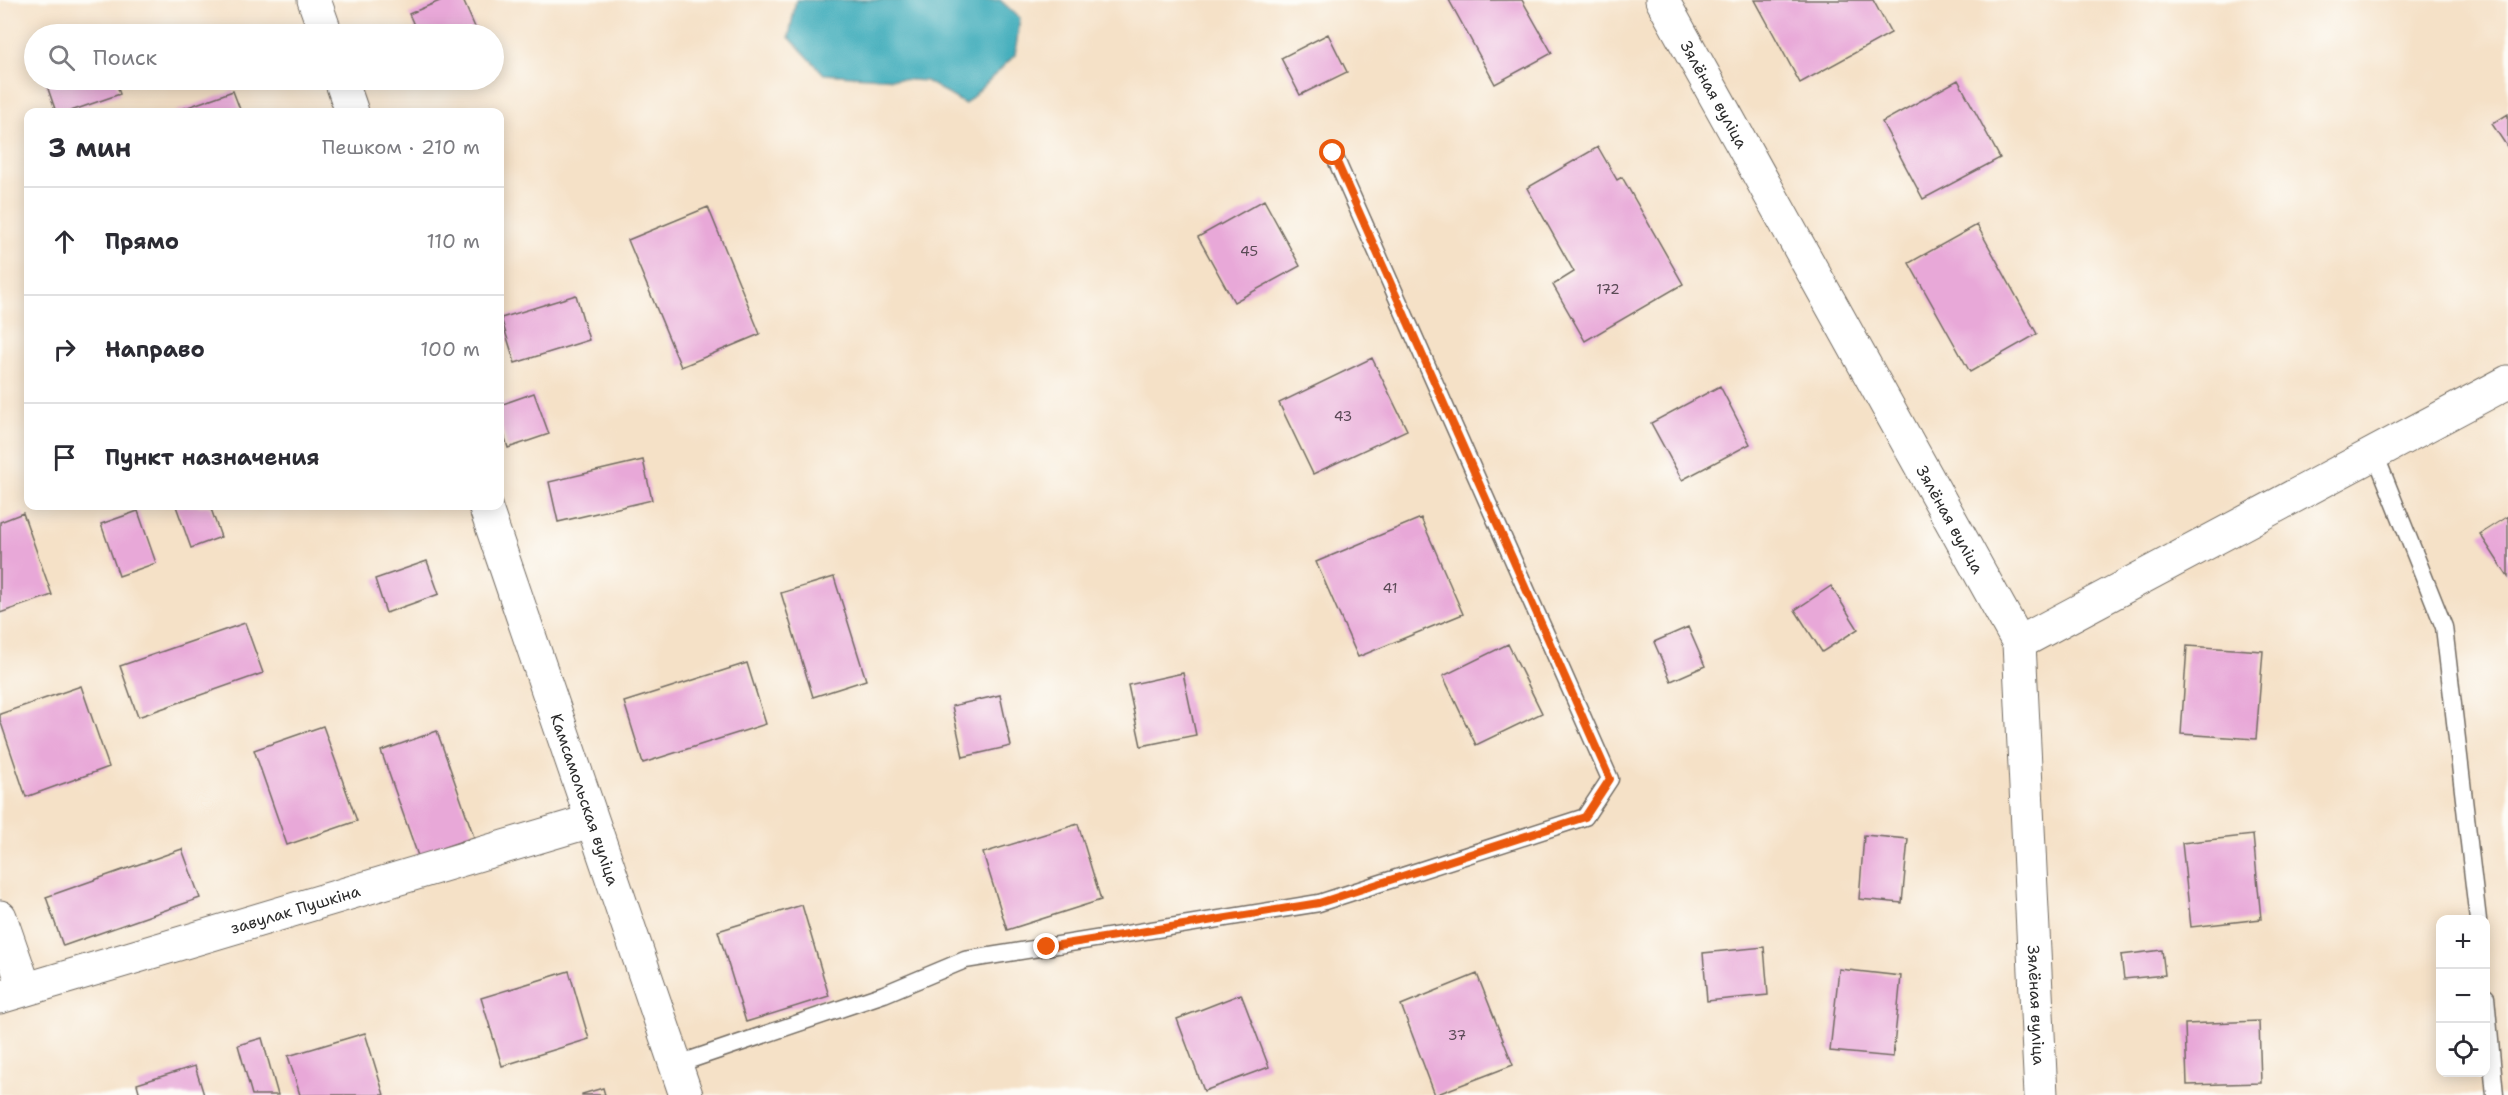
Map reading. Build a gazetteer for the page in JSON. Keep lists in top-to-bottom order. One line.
{"streets":{"street":["Зялёная вуліца","Камсамольская вуліца","завулак Пушкіна"]},"crossings":[["Камсамольская вуліца","завулак Пушкіна"]],"house_numbers":["45","172","43","41","37"],"page":{"search":"Поиск","heading":["3 мин","Пешком · 210 m"],"list":[["Прямо","110 m"],["Направо","100 m"],"Пункт назначения"],"map_buttons":["+","−"]}}
